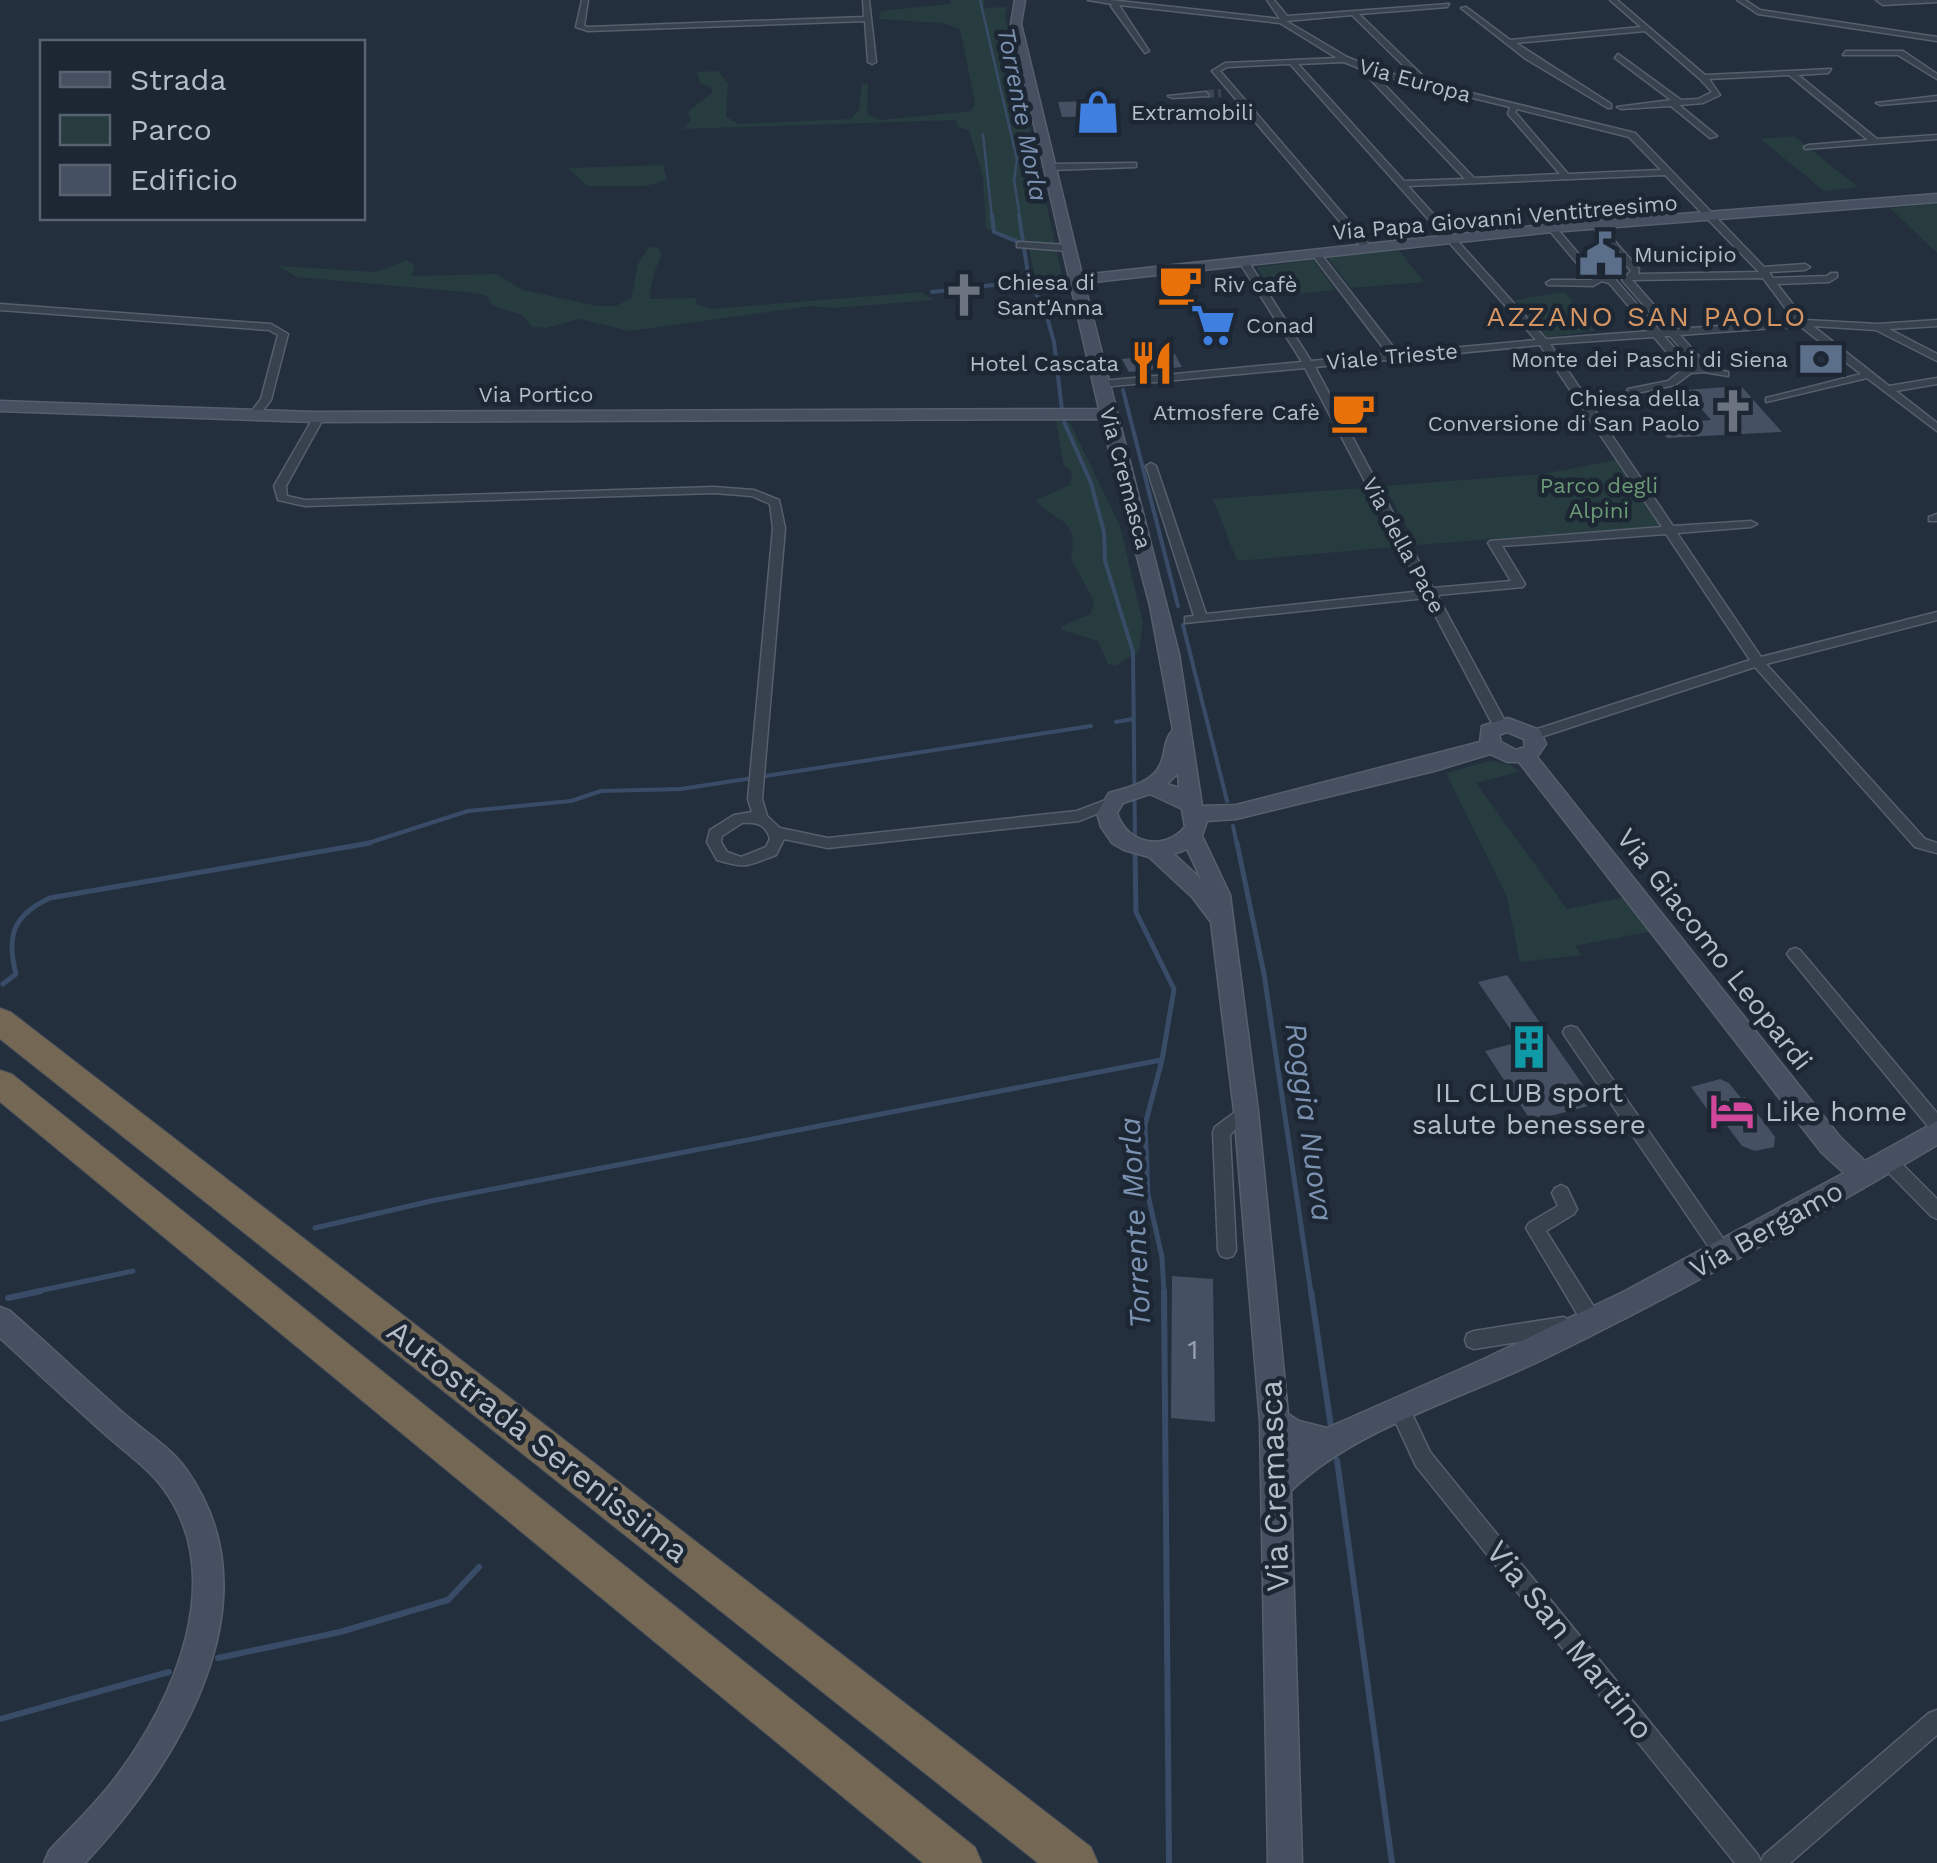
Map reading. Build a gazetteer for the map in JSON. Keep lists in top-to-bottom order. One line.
{"streets":{"highway":["Autostrada Serenissima"],"main road":["Via Papa Giovanni Ventitreesimo","Via Portico","Via Cremasca","Via Giacomo Leopardi","Via Bergamo"],"street":["Via Europa","Viale Trieste","Via della Pace","Via San Martino"]},"crossings":[["Via Europa","Via Papa Giovanni Ventitreesimo"],["Via Europa","Viale Trieste"],["Via Papa Giovanni Ventitreesimo","Via Cremasca"],["Via Papa Giovanni Ventitreesimo","Via della Pace"],["Viale Trieste","Via Cremasca"],["Viale Trieste","Via della Pace"],["Via Portico","Via Cremasca"],["Via Cremasca","Via Bergamo"],["Via Giacomo Leopardi","Via Bergamo"],["Via Bergamo","Via San Martino"]],"districts":["AZZANO SAN PAOLO"],"water":["Torrente Morla","Roggia Nuova"],"parks":["Parco degli Alpini"],"places":{"shop":["Extramobili"],"public building":["Municipio"],"cafe":["Riv cafè","Atmosfere Cafè"],"church":["Chiesa di Sant'Anna","Chiesa della Conversione di San Paolo"],"supermarket":["Conad"],"bank":["Monte dei Paschi di Siena"],"restaurant":["Hotel Cascata"],"building":["IL CLUB sport salute benessere"],"hotel":["Like home"]},"house_numbers":["1"],"legend":["Strada","Parco","Edificio"]}
